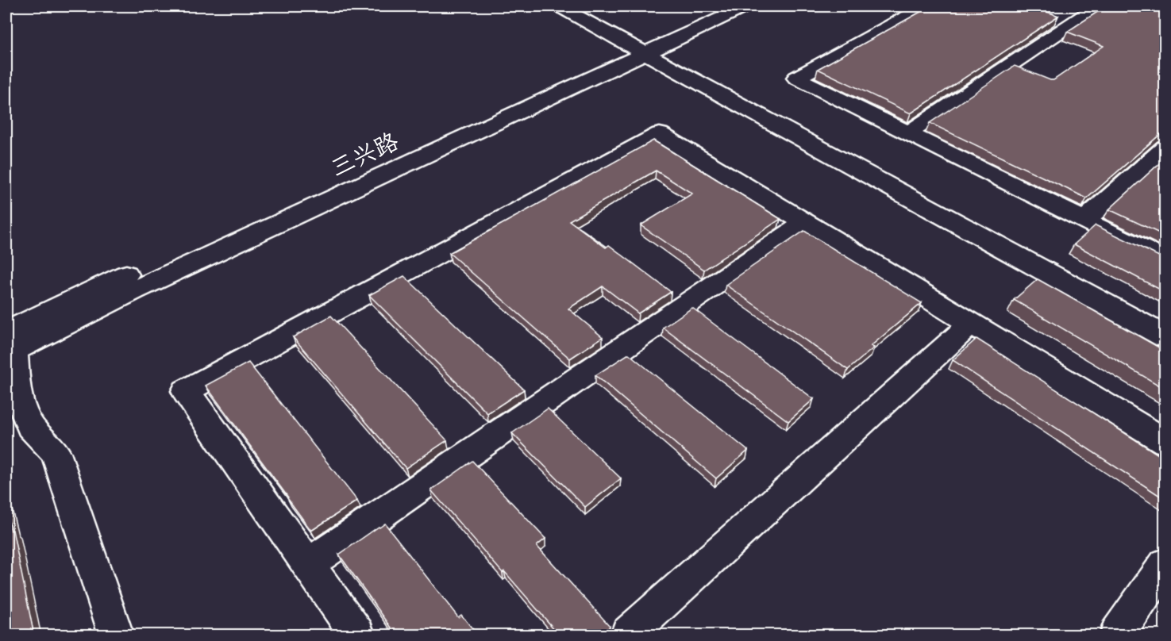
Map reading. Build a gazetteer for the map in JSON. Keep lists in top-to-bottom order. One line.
{"streets":{"street":["三兴路"]}}
